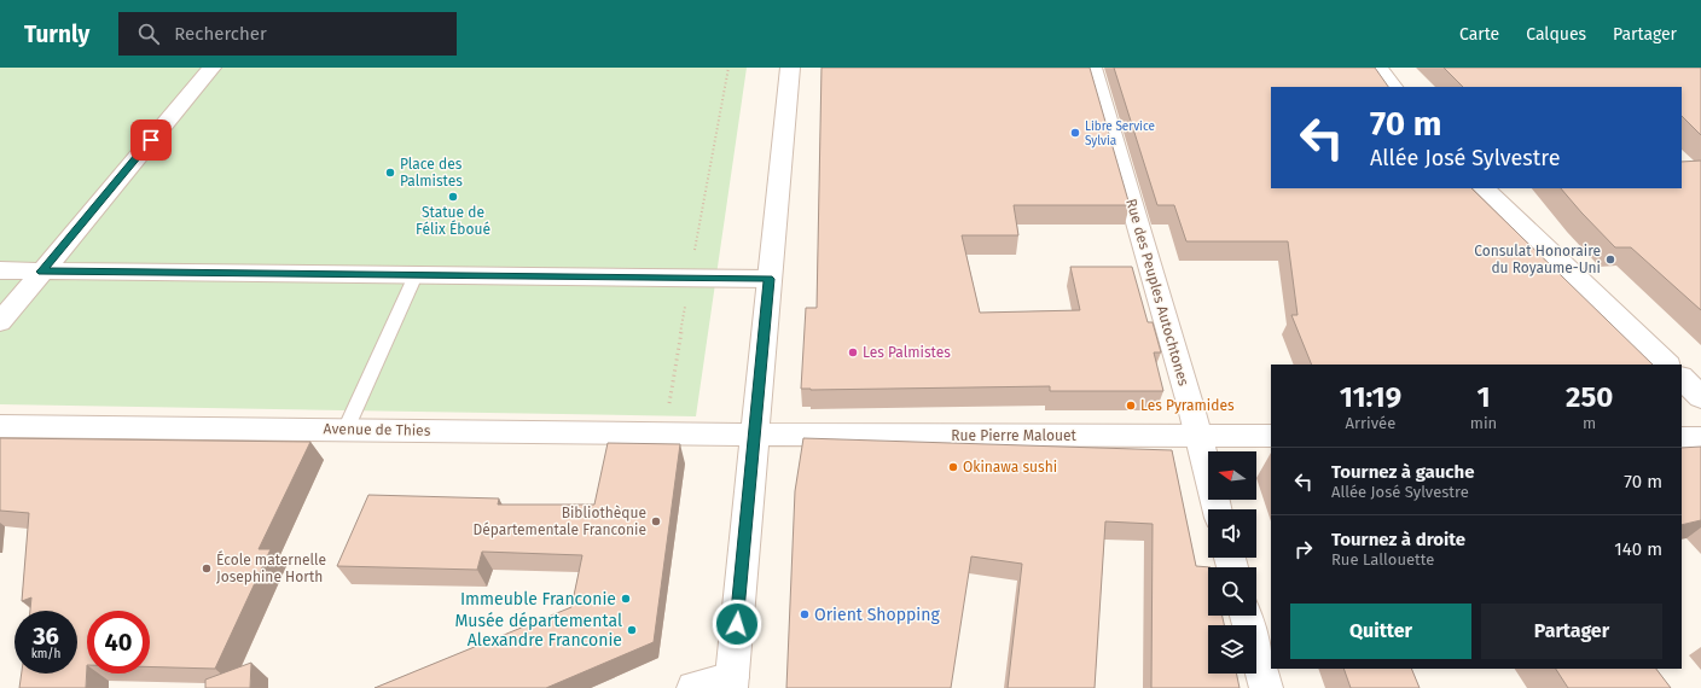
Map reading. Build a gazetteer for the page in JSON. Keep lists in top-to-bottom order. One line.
{"streets":{"street":["Rue des Peuples Autochtones","Avenue de Thies","Rue Pierre Malouet"]},"crossings":[["Rue des Peuples Autochtones","Rue Pierre Malouet"],["Avenue de Thies","Rue Pierre Malouet"]],"places":["Libre Service Sylvia","Place des Palmistes","Statue de Félix Éboué","Consulat Honoraire du Royaume-Uni","Les Palmistes","Les Pyramides","Okinawa sushi","Bibliothèque Départementale Franconie","École maternelle Josephine Horth","Immeuble Franconie","Orient Shopping","Musée départemental Alexandre Franconie"],"north":"left","page":{"header":"Turnly","search":"Rechercher","nav":["Carte","Calques","Partager"],"turn":["70 m","Allée José Sylvestre"],"eta":["11:19","Arrivée","1","min","250","m"],"list":[{"name":"Tournez à gauche","note":"Allée José Sylvestre","value":"70 m"},{"name":"Tournez à droite","note":"Rue Lallouette","value":"140 m"}],"buttons":["Quitter","Partager"],"speed":"36 km/h","limit":"40"}}
